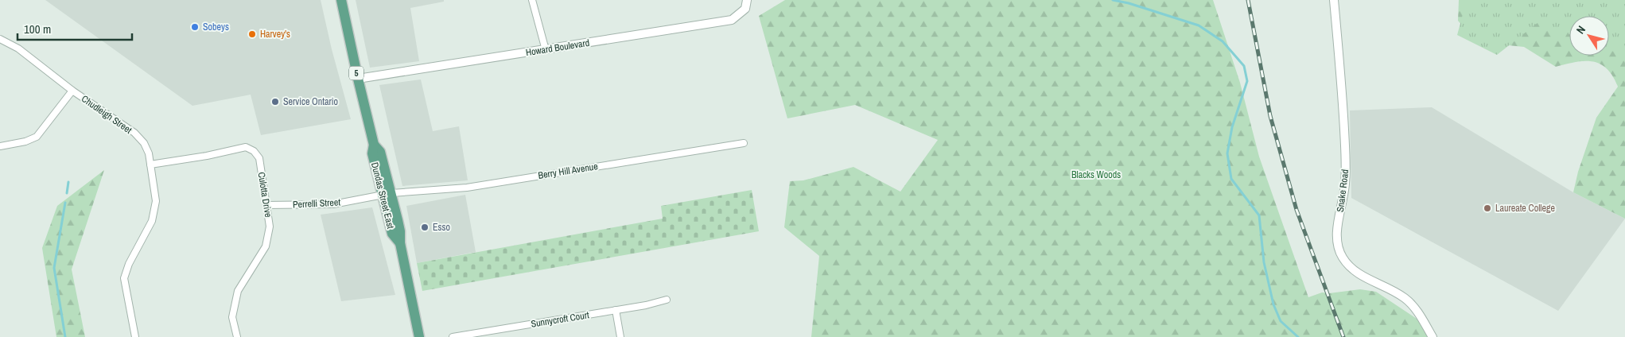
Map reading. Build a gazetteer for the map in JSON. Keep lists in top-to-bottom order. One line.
{"streets":{"main road":["5","Dundas Street East"],"street":["Howard Boulevard","Chudleigh Street","Berry Hill Avenue","Snake Road","Culotta Drive","Perrelli Street","Sunnycroft Court"]},"crossings":[["Howard Boulevard","Dundas Street East"],["Chudleigh Street","Culotta Drive"],["Berry Hill Avenue","Dundas Street East"],["Berry Hill Avenue","Perrelli Street"],["Culotta Drive","Perrelli Street"],["Dundas Street East","Perrelli Street"]],"parks":["Blacks Woods"],"places":["Sobeys","Harvey's","Service Ontario","Laureate College","Esso"],"scale_bar":"100 m","north":"top left"}
